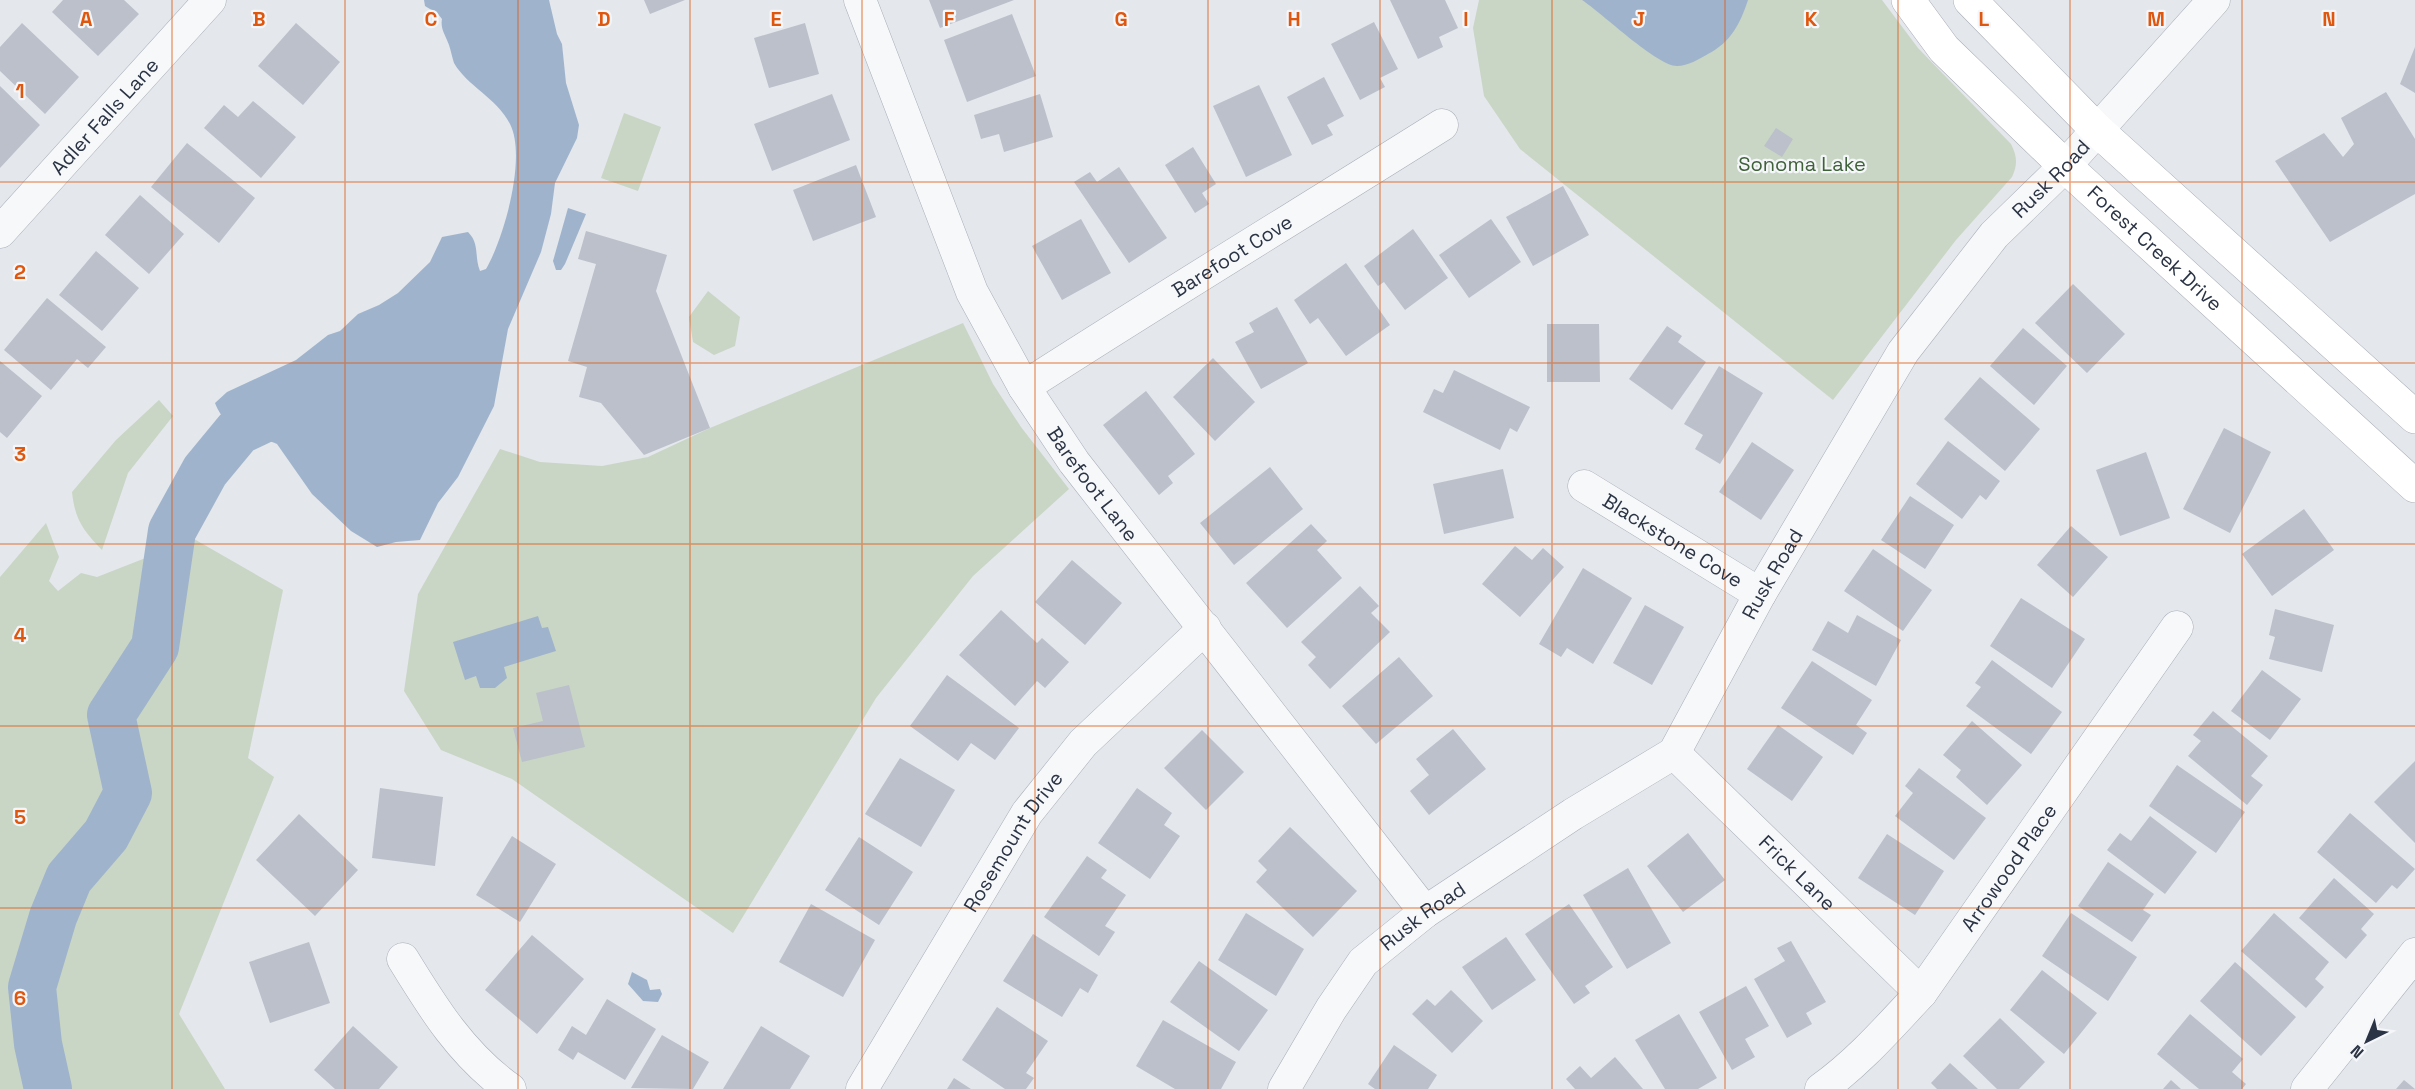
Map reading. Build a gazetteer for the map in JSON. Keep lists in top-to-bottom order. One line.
{"streets":{"street":["Adler Falls Lane","Rusk Road","Forest Creek Drive","Barefoot Cove","Barefoot Lane","Blackstone Cove","Rosemount Drive","Arrowood Place","Frick Lane"]},"crossings":[["Rusk Road","Forest Creek Drive"],["Rusk Road","Barefoot Lane"],["Rusk Road","Blackstone Cove"],["Rusk Road","Frick Lane"],["Barefoot Cove","Barefoot Lane"],["Barefoot Lane","Rosemount Drive"],["Arrowood Place","Frick Lane"]],"parks":["Sonoma Lake"],"north":"bottom left","grid":{"columns":["A","B","C","D","E","F","G","H","I","J","K","L","M","N"],"rows":["1","2","3","4","5","6"]}}
